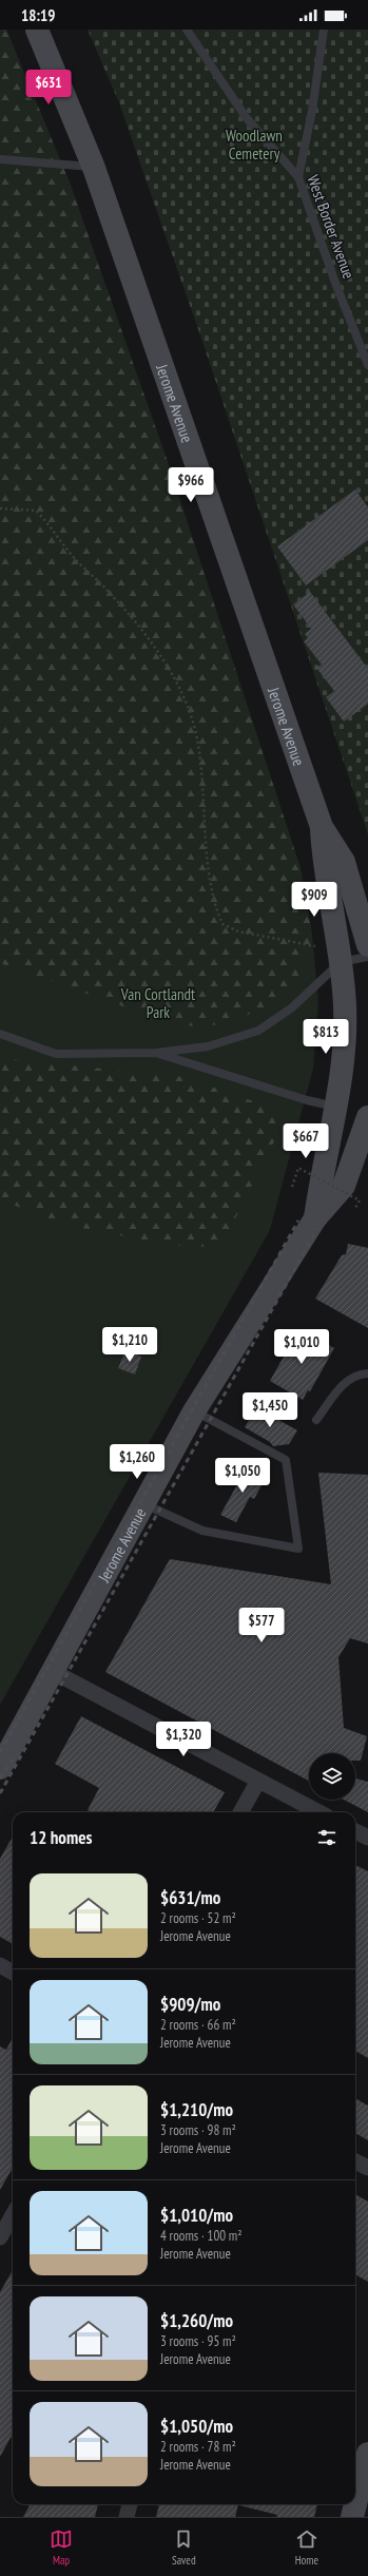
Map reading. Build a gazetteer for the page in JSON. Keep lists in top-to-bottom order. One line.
{"streets":{"main road":["Jerome Avenue"],"lane":["West Border Avenue"]},"parks":["Woodlawn Cemetery","Van Cortlandt Park"],"page":{"status":"18:19","price":["$631","$966","$909","$813","$667","$1,210","$1,010","$1,450","$1,260","$1,050","$577","$1,320"],"heading":"12 homes","list":[{"name":"$631/mo","note":"2 rooms · 52 m² · Jerome Avenue"},{"name":"$909/mo","note":"2 rooms · 66 m² · Jerome Avenue"},{"name":"$1,210/mo","note":"3 rooms · 98 m² · Jerome Avenue"},{"name":"$1,010/mo","note":"4 rooms · 100 m² · Jerome Avenue"},{"name":"$1,260/mo","note":"3 rooms · 95 m² · Jerome Avenue"},{"name":"$1,050/mo","note":"2 rooms · 78 m² · Jerome Avenue"}],"tabs":["Map","Saved","Home"]}}
